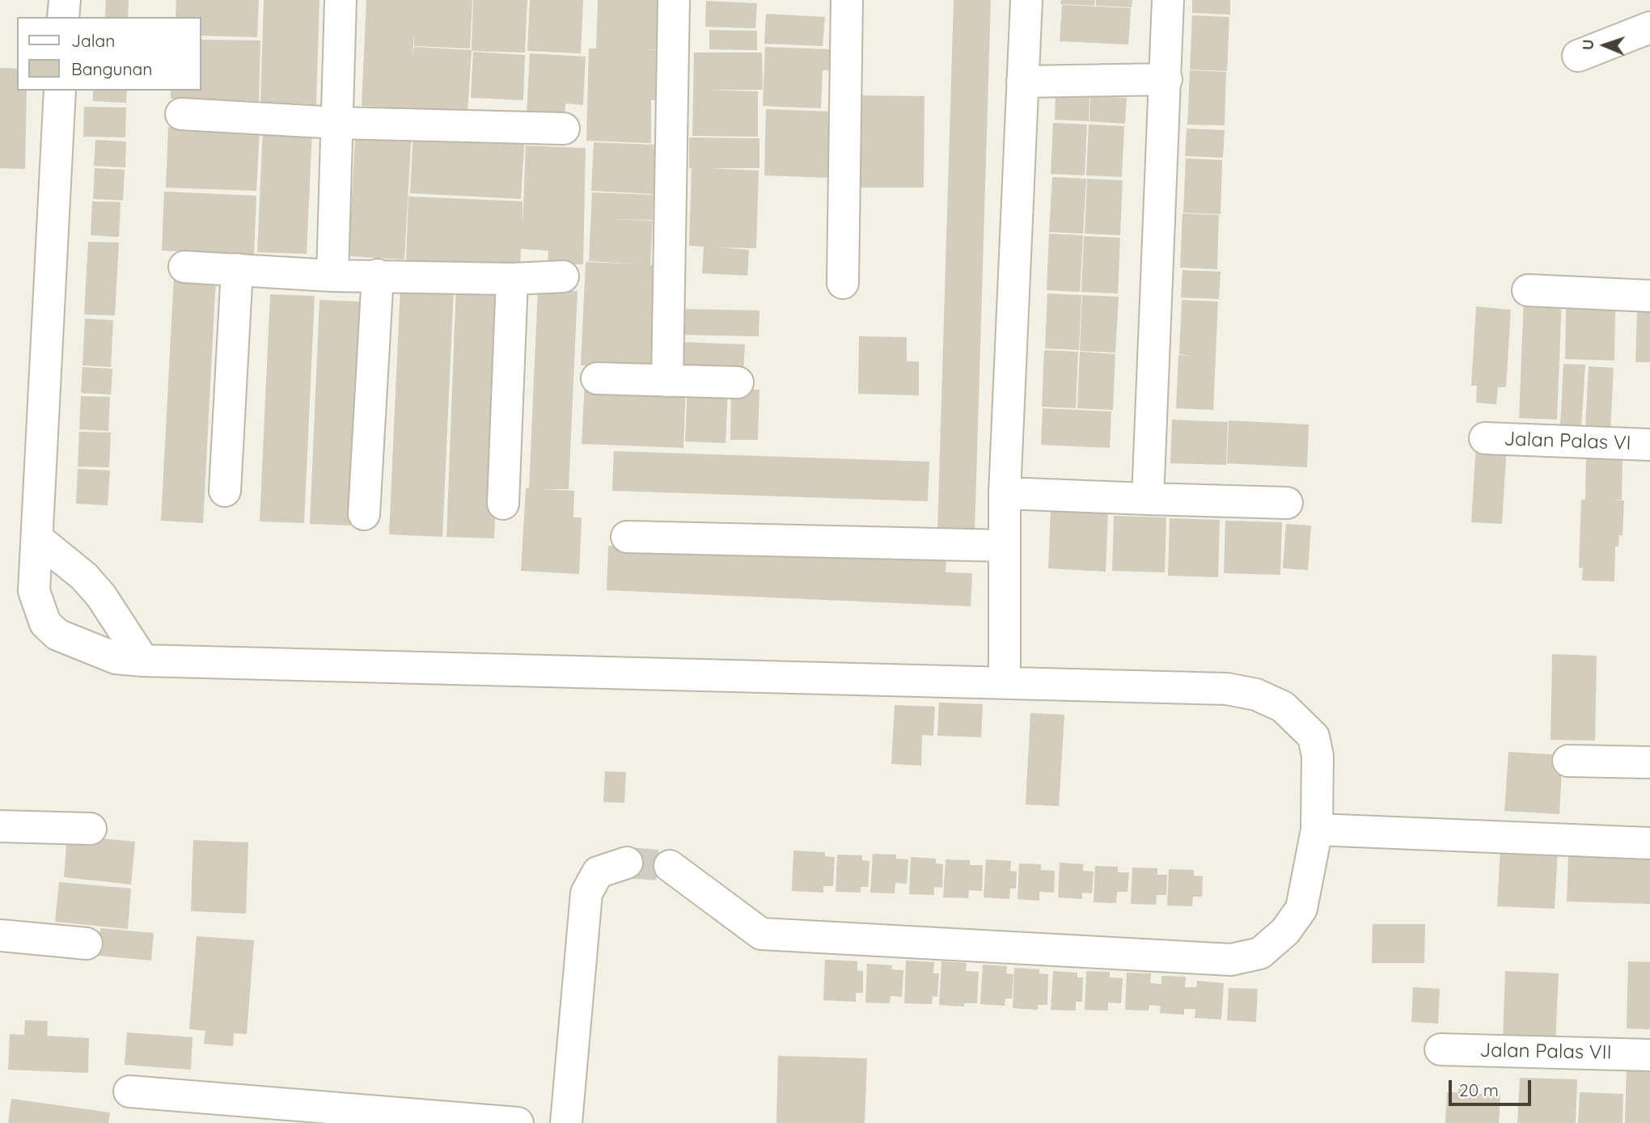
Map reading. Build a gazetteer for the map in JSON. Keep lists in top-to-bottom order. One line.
{"streets":{"street":["Jalan Palas VI","Jalan Palas VII"]},"legend":["Jalan","Bangunan"],"scale_bar":"20 m","north":"left"}
